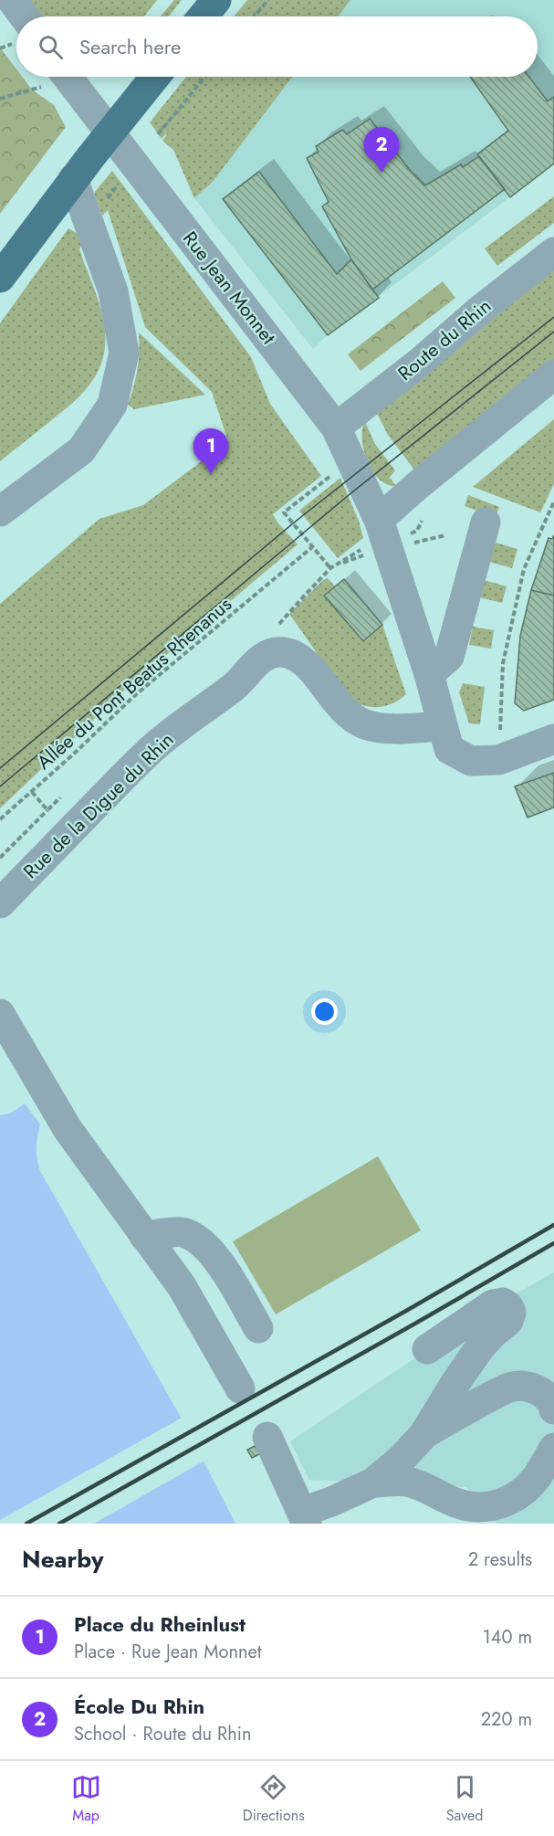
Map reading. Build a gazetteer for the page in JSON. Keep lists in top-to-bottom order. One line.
{"streets":{"street":["Rue Jean Monnet","Route du Rhin","Rue de la Digue du Rhin"],"path":["Allée du Pont Beatus Rhenanus"]},"crossings":[["Rue Jean Monnet","Route du Rhin"],["Rue Jean Monnet","Rue de la Digue du Rhin"]],"page":{"search":"Search here","pins":["2","1"],"heading":["Nearby","2 results"],"list":[{"mark":"1","name":"Place du Rheinlust","note":"Place · Rue Jean Monnet","value":"140 m"},{"mark":"2","name":"École Du Rhin","note":"School · Route du Rhin","value":"220 m"}],"nav":["Map","Directions","Saved"]}}
